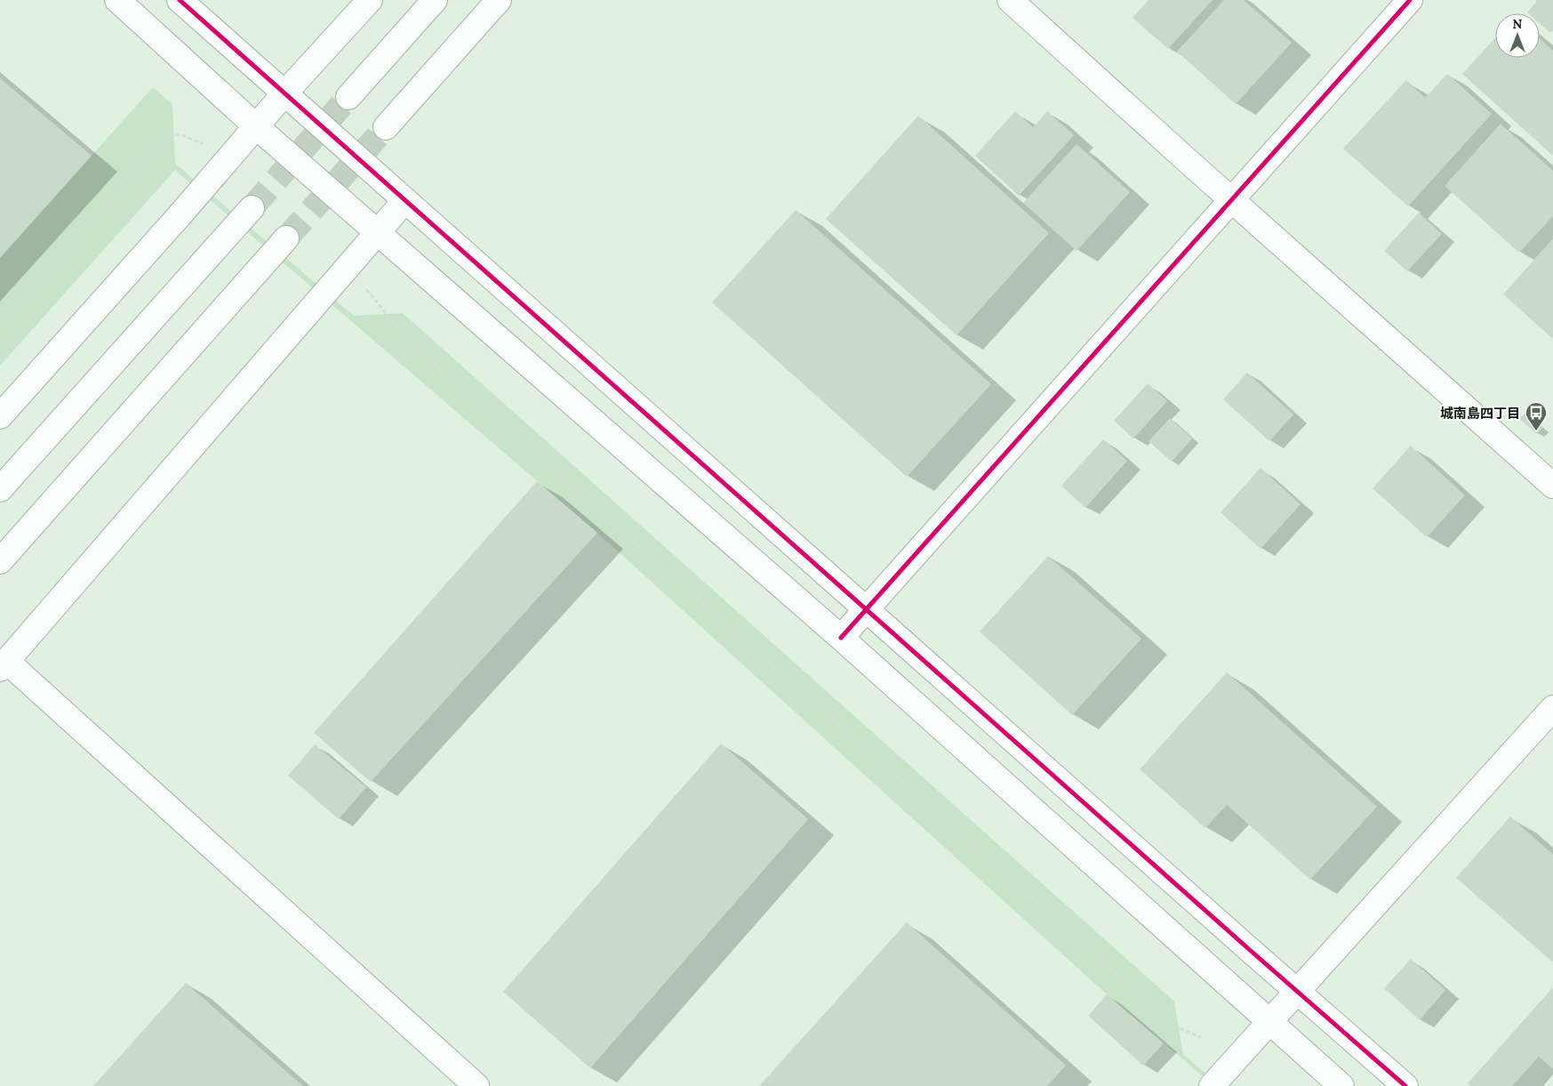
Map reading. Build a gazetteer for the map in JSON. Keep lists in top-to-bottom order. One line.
{"places":{"bus stop":["城南島四丁目"]},"north":"top"}
